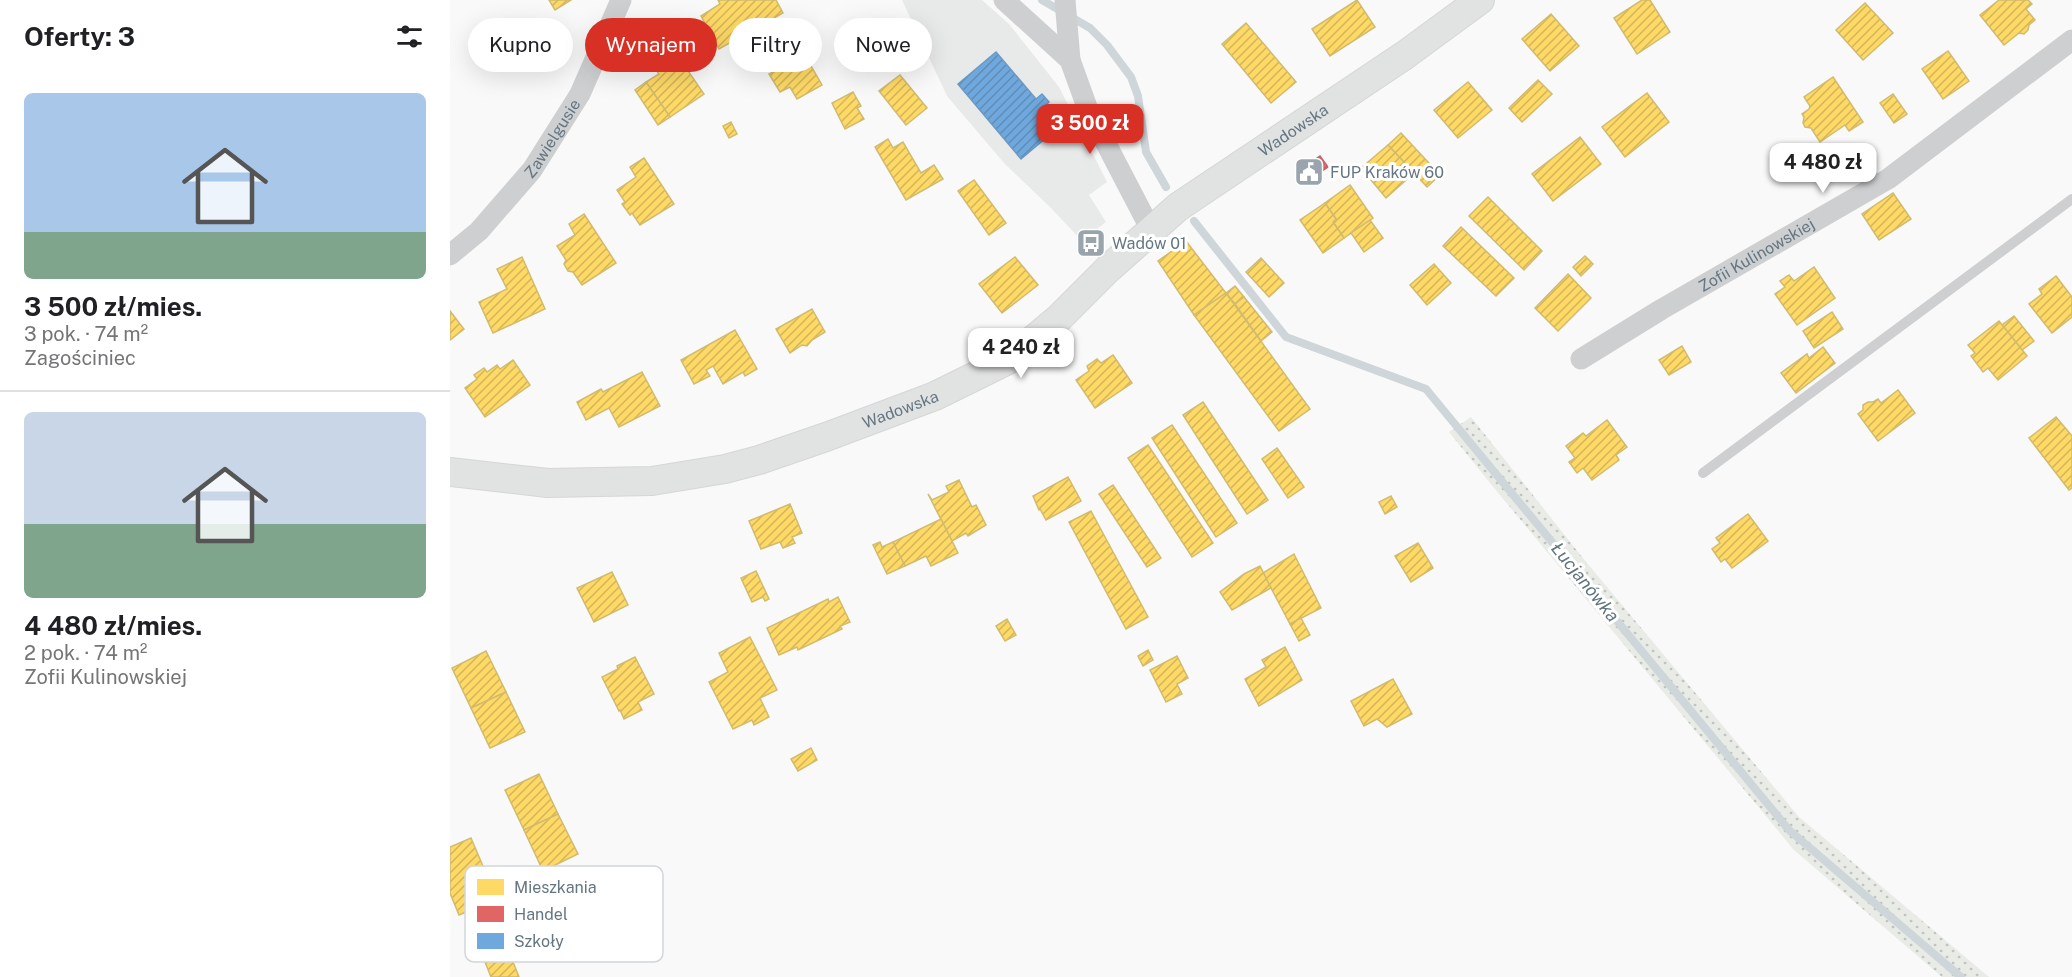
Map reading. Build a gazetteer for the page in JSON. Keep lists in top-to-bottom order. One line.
{"streets":{"street":["Wadowska","Zawielgusie","Zofii Kulinowskiej"]},"water":["Łucjanówka"],"places":{"public building":["FUP Kraków 60"],"bus stop":["Wadów 01"]},"legend":["Mieszkania","Handel","Szkoły"],"page":{"heading":"Oferty: 3","chip":["Kupno","Wynajem","Filtry","Nowe"],"list":[{"name":"3 500 zł/mies.","note":"3 pok. · 74 m² · Zagościniec"},{"name":"4 480 zł/mies.","note":"2 pok. · 74 m² · Zofii Kulinowskiej"}],"price":["3 500 zł","4 480 zł","4 240 zł"]}}
